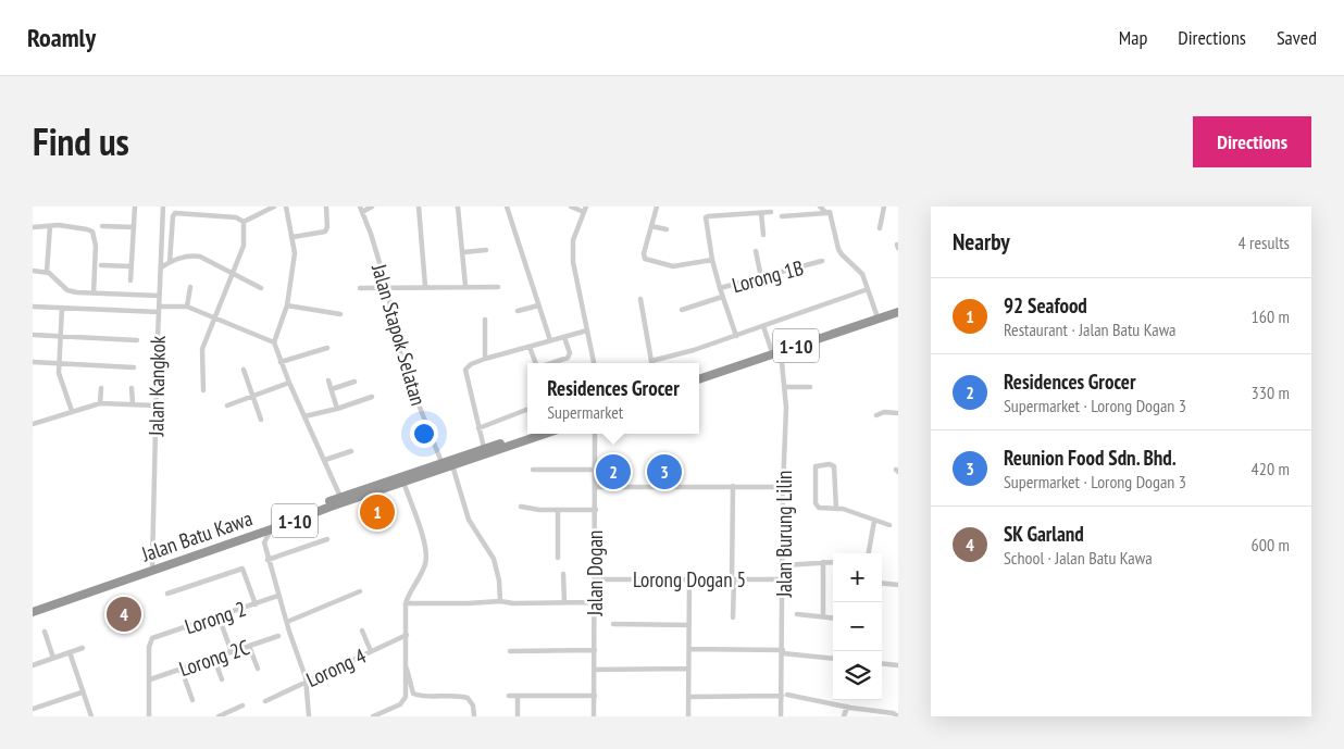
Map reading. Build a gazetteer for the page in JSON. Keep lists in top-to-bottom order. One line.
{"streets":{"highway":["1-10","Jalan Batu Kawa"],"street":["Lorong 1B","Jalan Stapok Selatan","Jalan Kangkok","Jalan Burung Lilin","Jalan Dogan","Lorong Dogan 5","Lorong 2","Lorong 2C","Lorong 4"]},"crossings":[["Jalan Stapok Selatan","Jalan Batu Kawa"],["1-10","Jalan Burung Lilin"],["Jalan Kangkok","Jalan Batu Kawa"],["Jalan Burung Lilin","Lorong Dogan 5"],["Jalan Dogan","Lorong Dogan 5"],["Lorong 2","Lorong 2C"]],"page":{"header":"Roamly","nav":["Map","Directions","Saved"],"title":"Find us","buttons":"Directions","heading":["Nearby","4 results"],"list":[{"mark":"1","name":"92 Seafood","note":"Restaurant · Jalan Batu Kawa","value":"160 m"},{"mark":"2","name":"Residences Grocer","note":"Supermarket · Lorong Dogan 3","value":"330 m"},{"mark":"3","name":"Reunion Food Sdn. Bhd.","note":"Supermarket · Lorong Dogan 3","value":"420 m"},{"mark":"4","name":"SK Garland","note":"School · Jalan Batu Kawa","value":"600 m"}],"popup":["Residences Grocer","Supermarket"],"pins":["2","3","1","4"],"map_buttons":["+","−"]}}
